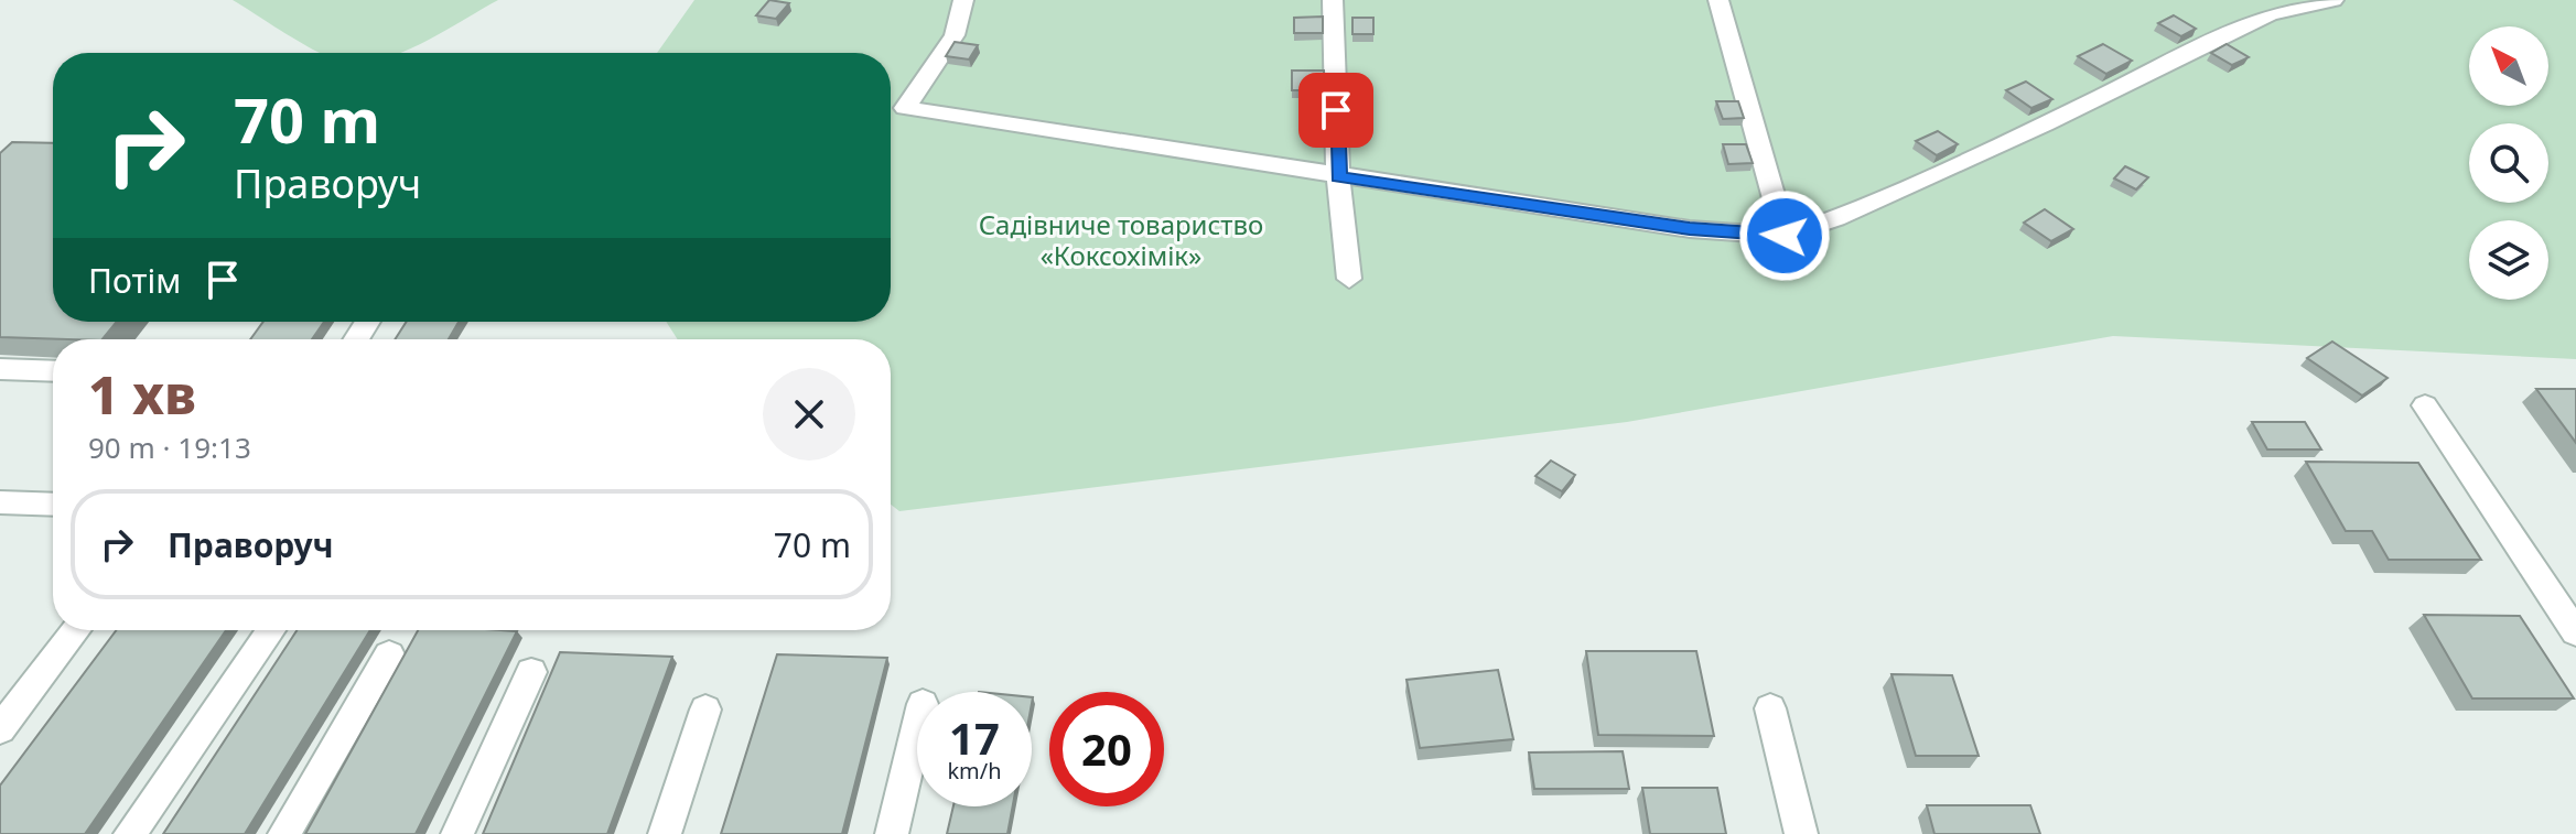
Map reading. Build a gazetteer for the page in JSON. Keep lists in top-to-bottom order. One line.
{"parks":["Садівниче товариство «Коксохімік»"],"north":"top left","page":{"turn":["70 m","Праворуч"],"then":"Потім","heading":["1 хв","90 m · 19:13"],"list":[{"name":"Праворуч","value":"70 m"}],"speed":"17 km/h","limit":"20"}}
